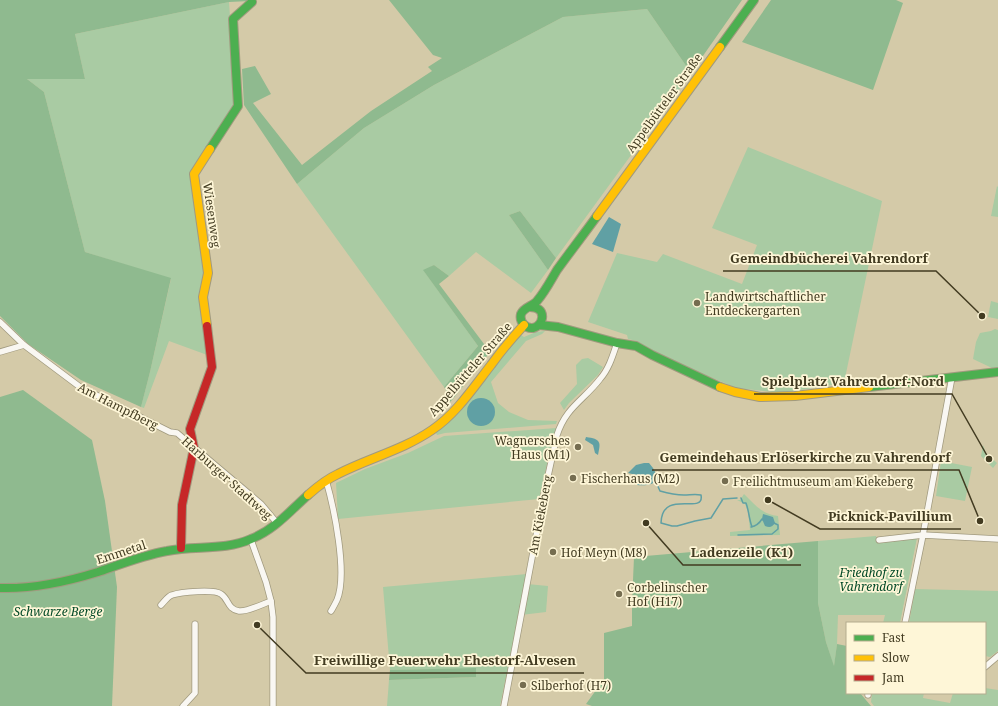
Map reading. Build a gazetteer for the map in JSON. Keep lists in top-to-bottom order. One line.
{"streets":{"main road":["Appelbütteler Straße","Wiesenweg","Emmetal"],"street":["Am Hampfberg","Harburger Stadtweg","Am Kiekeberg"]},"crossings":[["Appelbütteler Straße","Harburger Stadtweg"],["Appelbütteler Straße","Emmetal"],["Wiesenweg","Harburger Stadtweg"],["Am Hampfberg","Harburger Stadtweg"]],"parks":["Friedhof zu Vahrendorf","Schwarze Berge"],"places":["Landwirtschaftlicher Entdeckergarten","Gemeindbücherei Vahrendorf","Wagnersches Haus (M1)","Spielplatz Vahrendorf-Nord","Fischerhaus (M2)","Freilichtmuseum am Kiekeberg","Picknick-Pavillium","Gemeindehaus Erlöserkirche zu Vahrendorf","Ladenzeile (K1)","Hof Meyn (M8)","Corbelinscher Hof (H17)","Freiwillige Feuerwehr Ehestorf-Alvesen","Silberhof (H7)"],"legend":["Fast","Slow","Jam"]}
